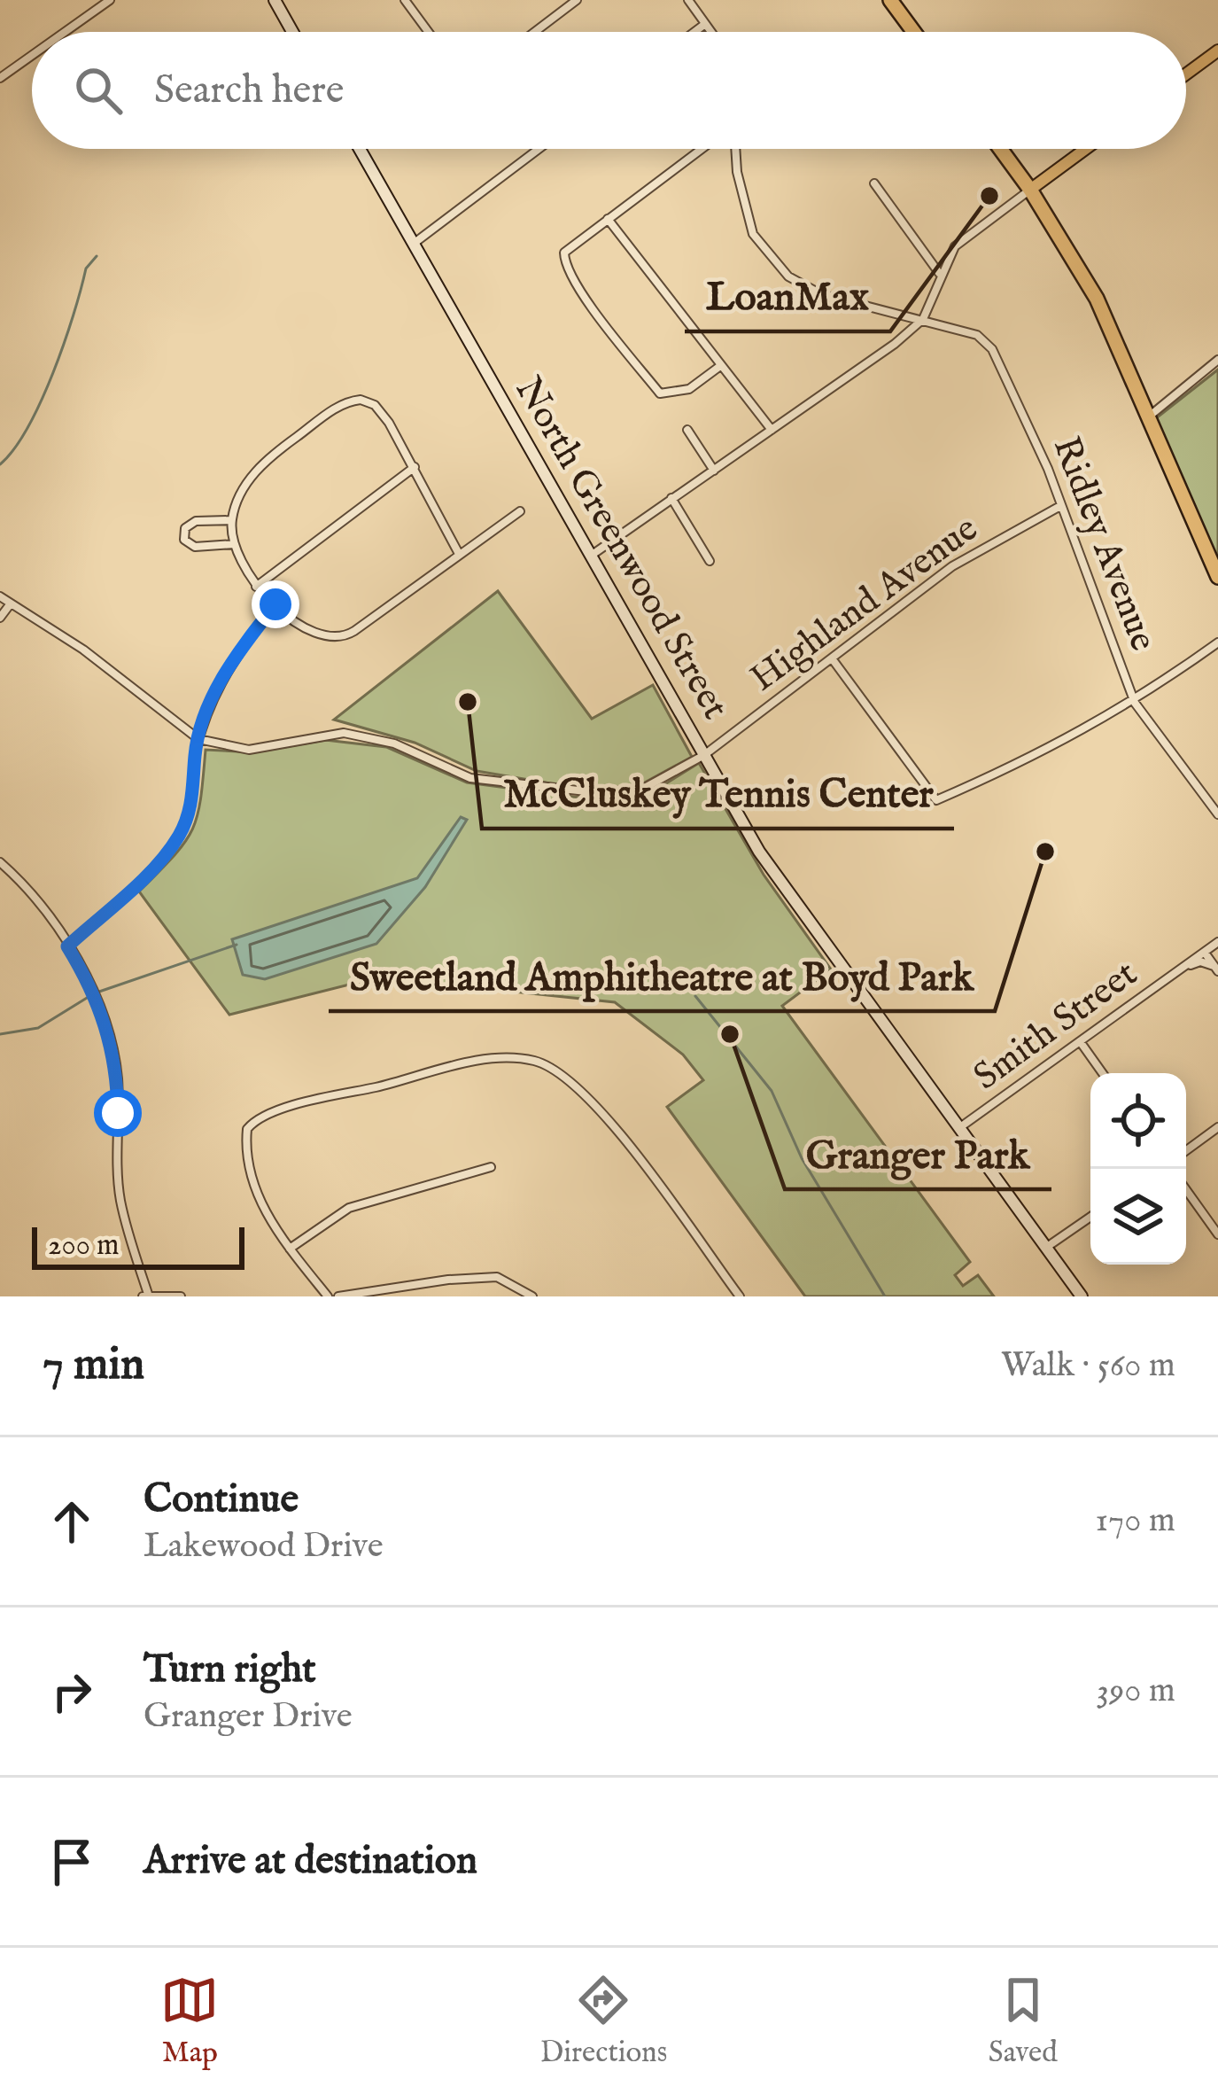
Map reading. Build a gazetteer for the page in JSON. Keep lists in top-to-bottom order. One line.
{"streets":{"main road":["North Greenwood Street"],"street":["Ridley Avenue","Highland Avenue","Smith Street"]},"crossings":[["Ridley Avenue","Highland Avenue"],["North Greenwood Street","Highland Avenue"],["North Greenwood Street","Smith Street"]],"places":["LoanMax","McCluskey Tennis Center","Sweetland Amphitheatre at Boyd Park","Granger Park"],"scale_bar":"200 m","page":{"search":"Search here","scale":"200 m","heading":["7 min","Walk · 560 m"],"list":[["Continue","Lakewood Drive","170 m"],["Turn right","Granger Drive","390 m"],"Arrive at destination"],"nav":["Map","Directions","Saved"]}}
